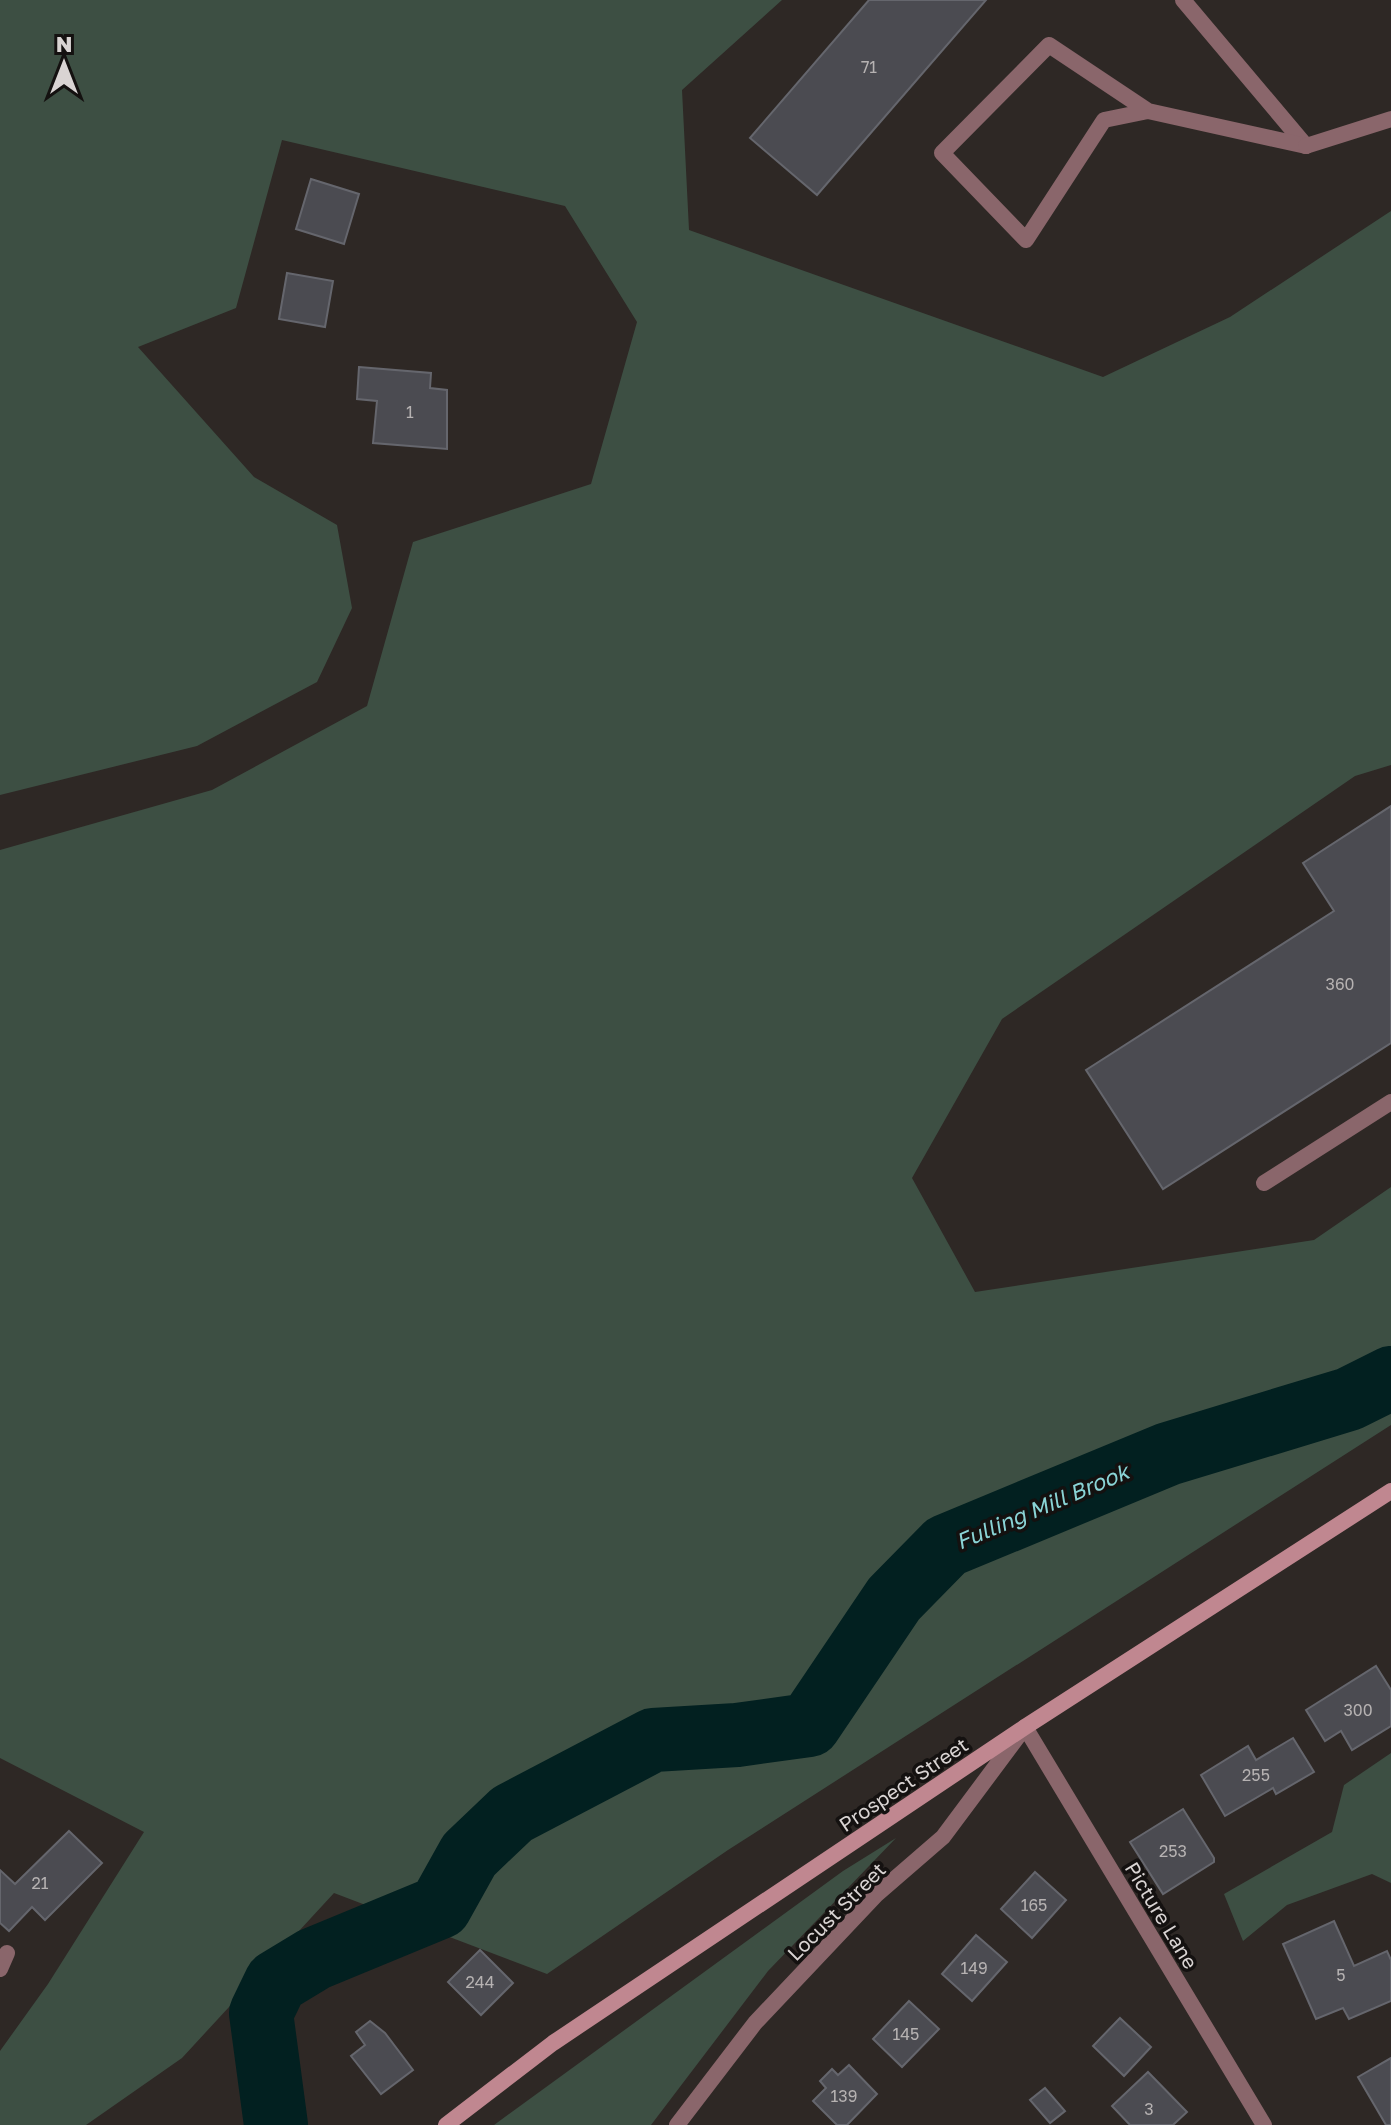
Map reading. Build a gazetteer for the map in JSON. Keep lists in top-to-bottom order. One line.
{"streets":{"main road":["Prospect Street"],"street":["Locust Street","Picture Lane"]},"crossings":[["Prospect Street","Locust Street"],["Prospect Street","Picture Lane"],["Locust Street","Picture Lane"]],"water":["Fulling Mill Brook"],"house_numbers":["71","1","360","300","255","253","21","165","149","5","244","145","139","3"],"north":"top"}
